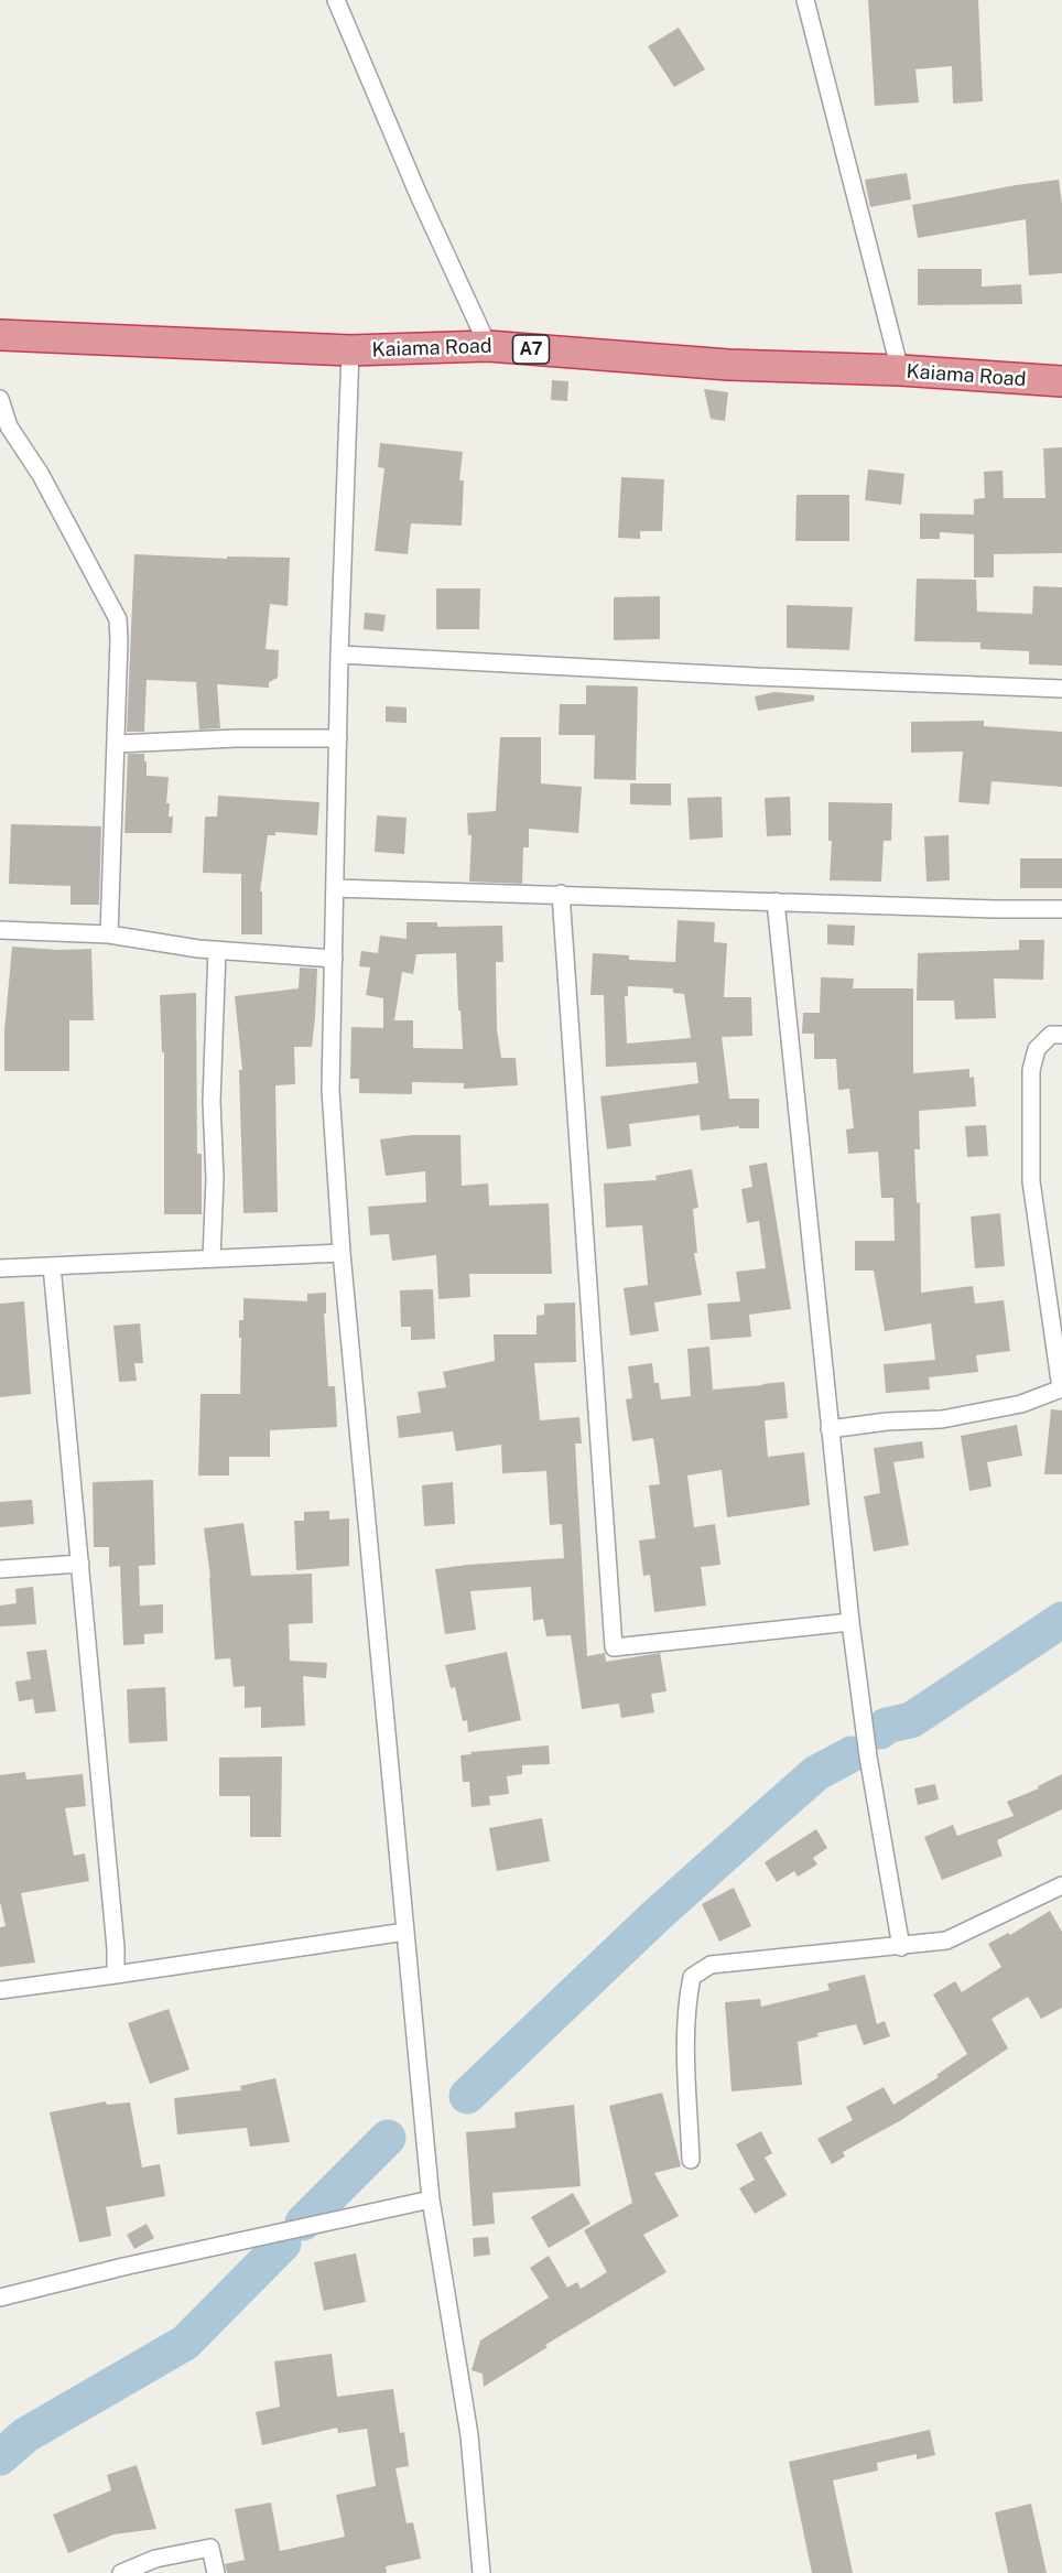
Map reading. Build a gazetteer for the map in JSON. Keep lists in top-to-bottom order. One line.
{"streets":{"highway":["Kaiama Road","A7"]}}
